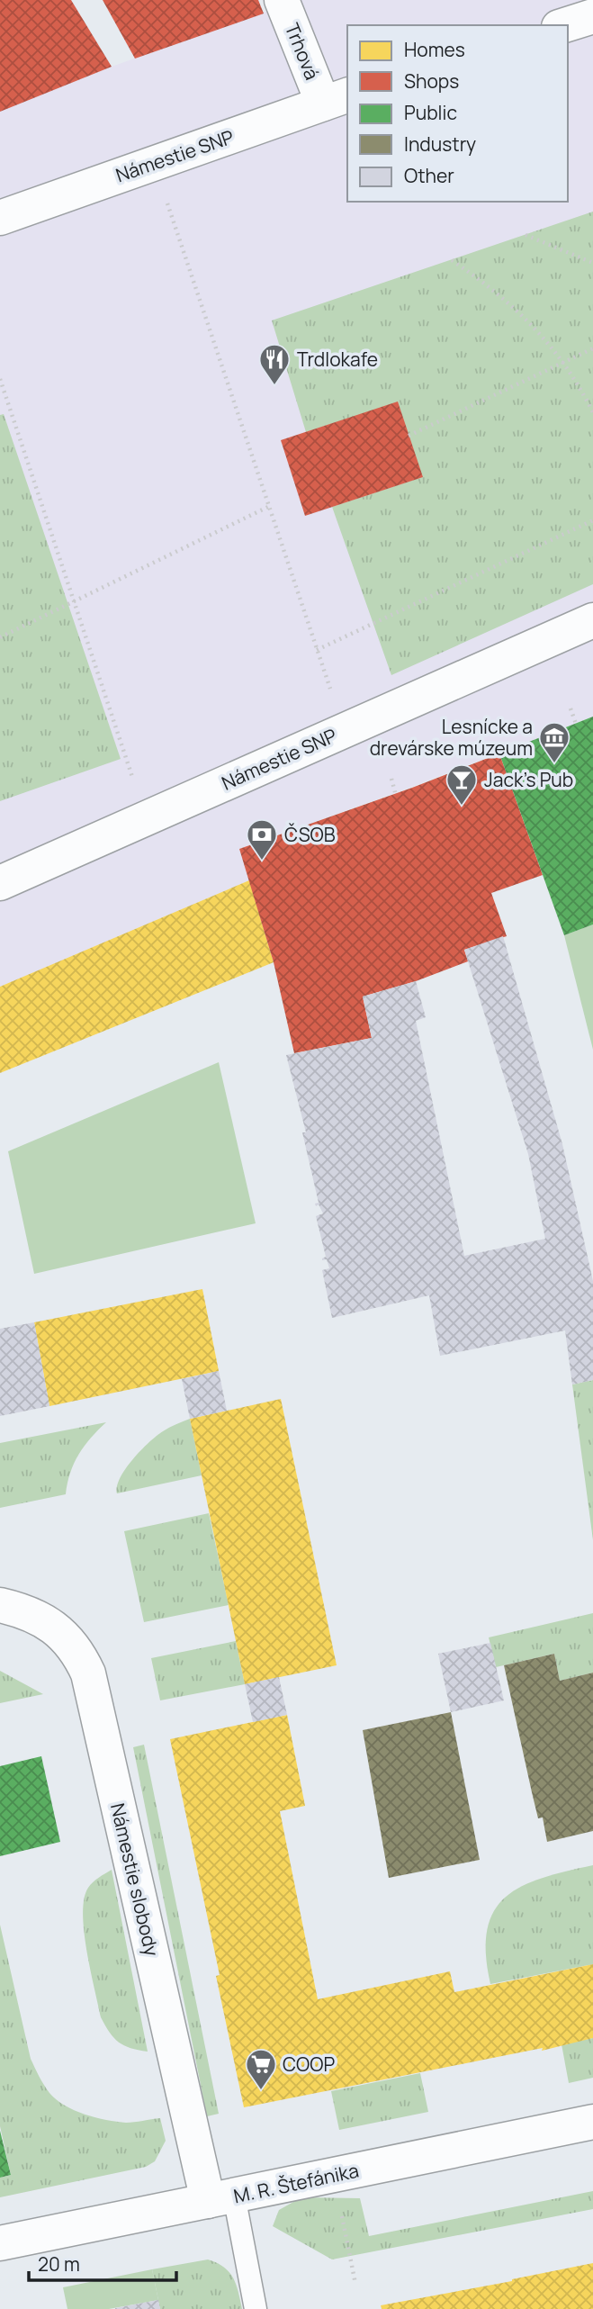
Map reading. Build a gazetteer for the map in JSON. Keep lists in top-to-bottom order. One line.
{"streets":{"street":["Trhová","Námestie SNP","Námestie slobody","M. R. Štefánika"]},"crossings":[["Trhová","Námestie SNP"],["Námestie slobody","M. R. Štefánika"]],"places":{"restaurant":["Trdlokafe"],"museum":["Lesnícke a drevárske múzeum"],"bar":["Jack's Pub"],"bank":["ČSOB"],"supermarket":["COOP"]},"legend":["Homes","Shops","Public","Industry","Other"],"scale_bar":"20 m"}
